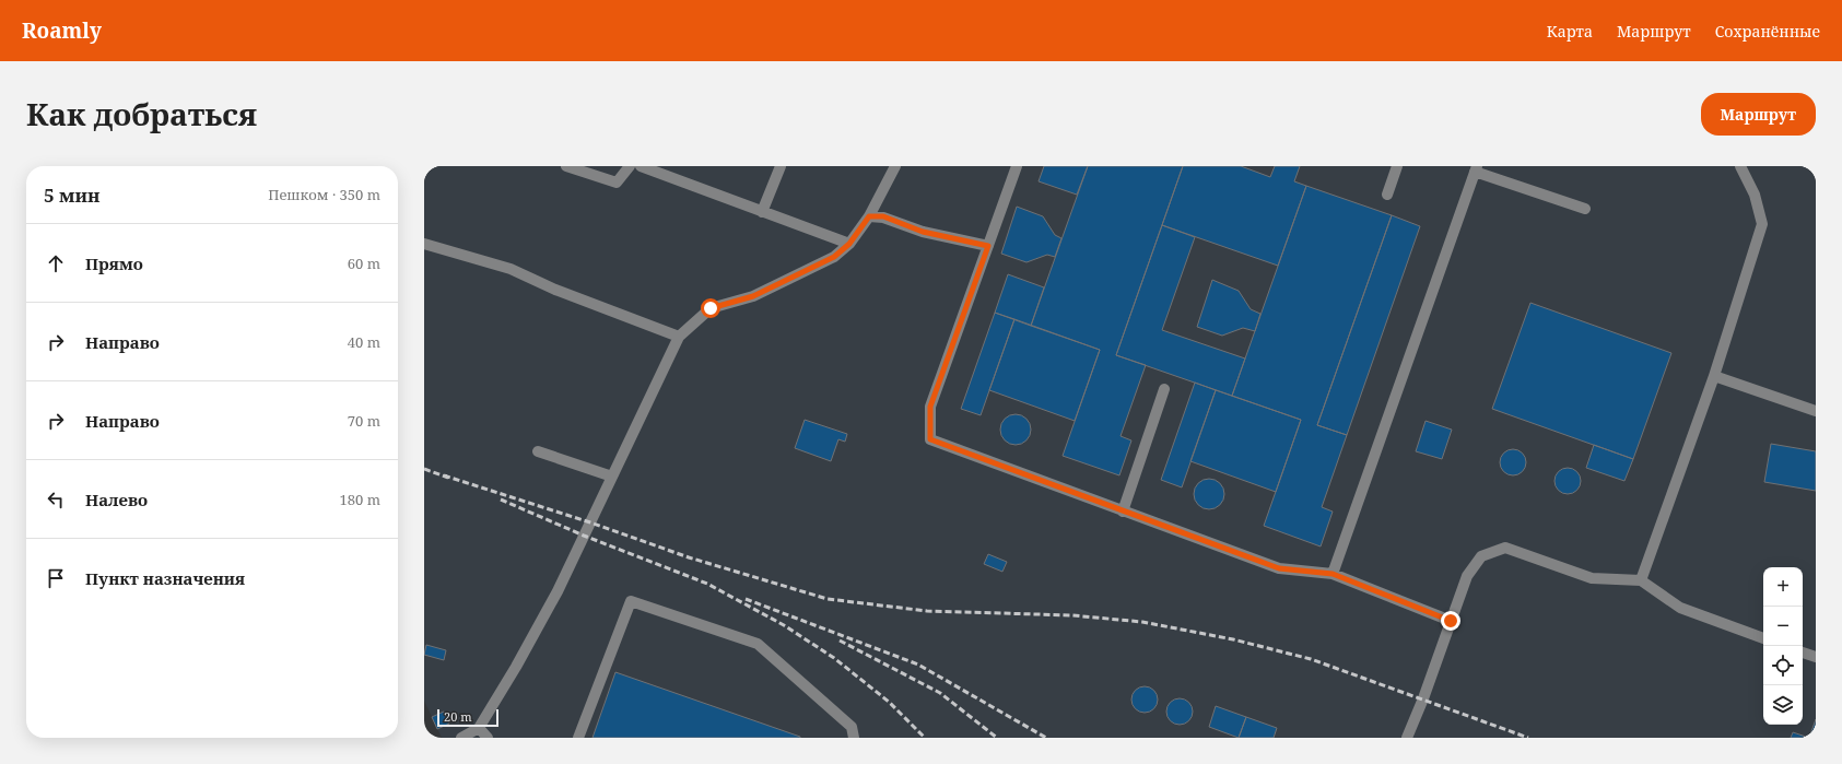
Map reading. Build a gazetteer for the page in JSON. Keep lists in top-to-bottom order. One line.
{"scale_bar":"20 m","page":{"header":"Roamly","nav":["Карта","Маршрут","Сохранённые"],"title":"Как добраться","buttons":"Маршрут","heading":["5 мин","Пешком · 350 m"],"list":[["Прямо","60 m"],["Направо","40 m"],["Направо","70 m"],["Налево","180 m"],"Пункт назначения"],"map_buttons":["+","−"],"scale":"20 m"}}
